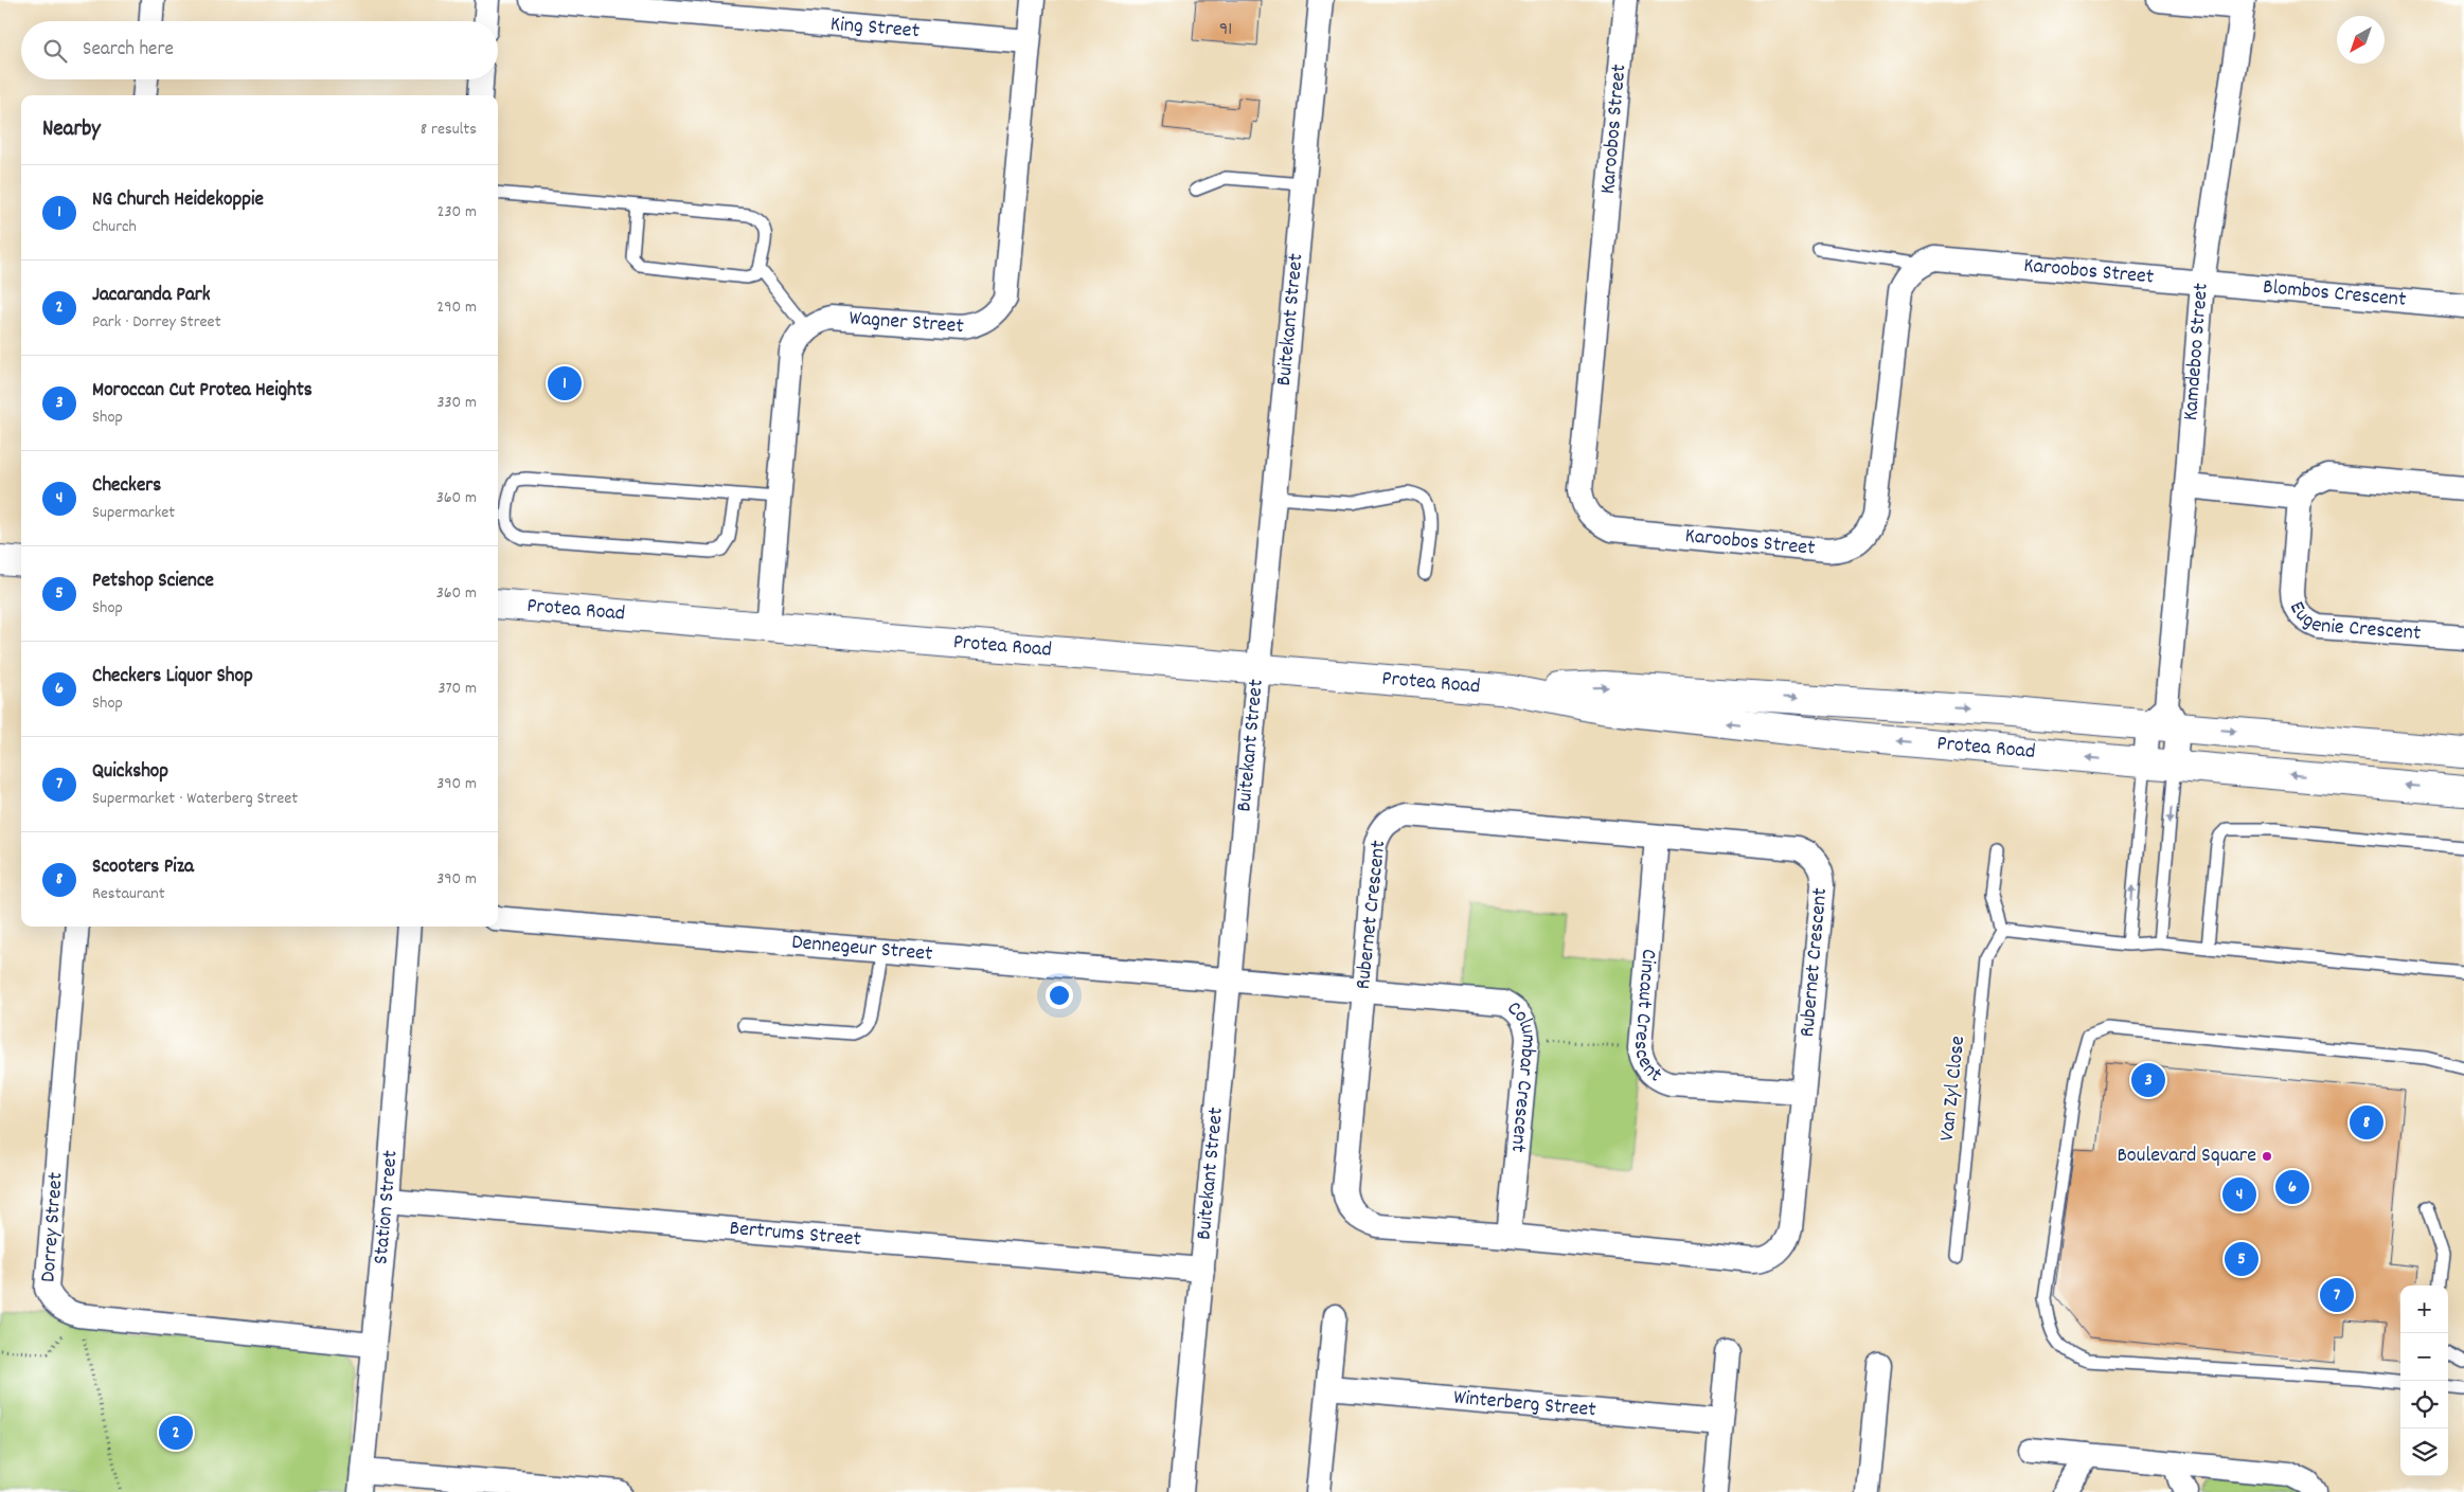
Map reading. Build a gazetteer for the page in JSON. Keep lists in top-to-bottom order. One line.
{"streets":{"street":["King Street","Karoobos Street","Blombos Crescent","Buitekant Street","Wagner Street","Kamdeboo Street","Protea Road","Eugenie Crescent","Rubernet Crescent","Dennegeur Street","Cincaut Crescent","Columbar Crescent","Station Street","Dorrey Street","Bertrums Street","Winterberg Street"],"lane":["Van Zyl Close"]},"crossings":[["King Street","Wagner Street"],["Karoobos Street","Blombos Crescent"],["Karoobos Street","Kamdeboo Street"],["Blombos Crescent","Kamdeboo Street"],["Buitekant Street","Protea Road"],["Buitekant Street","Dennegeur Street"],["Buitekant Street","Bertrums Street"],["Kamdeboo Street","Protea Road"],["Rubernet Crescent","Dennegeur Street"],["Rubernet Crescent","Cincaut Crescent"],["Rubernet Crescent","Columbar Crescent"],["Dennegeur Street","Columbar Crescent"],["Station Street","Dorrey Street"],["Station Street","Bertrums Street"]],"places":["Boulevard Square"],"house_numbers":["91"],"north":"bottom left","page":{"search":"Search here","heading":["Nearby","8 results"],"list":[{"mark":"1","name":"NG Church Heidekoppie","note":"Church","value":"230 m"},{"mark":"2","name":"Jacaranda Park","note":"Park · Dorrey Street","value":"290 m"},{"mark":"3","name":"Moroccan Cut Protea Heights","note":"Shop","value":"330 m"},{"mark":"4","name":"Checkers","note":"Supermarket","value":"360 m"},{"mark":"5","name":"Petshop Science","note":"Shop","value":"360 m"},{"mark":"6","name":"Checkers Liquor Shop","note":"Shop","value":"370 m"},{"mark":"7","name":"Quickshop","note":"Supermarket · Waterberg Street","value":"390 m"},{"mark":"8","name":"Scooters Piza","note":"Restaurant","value":"390 m"}],"pins":["1","3","8","6","4","5","7","2"],"map_buttons":["+","−"]}}
